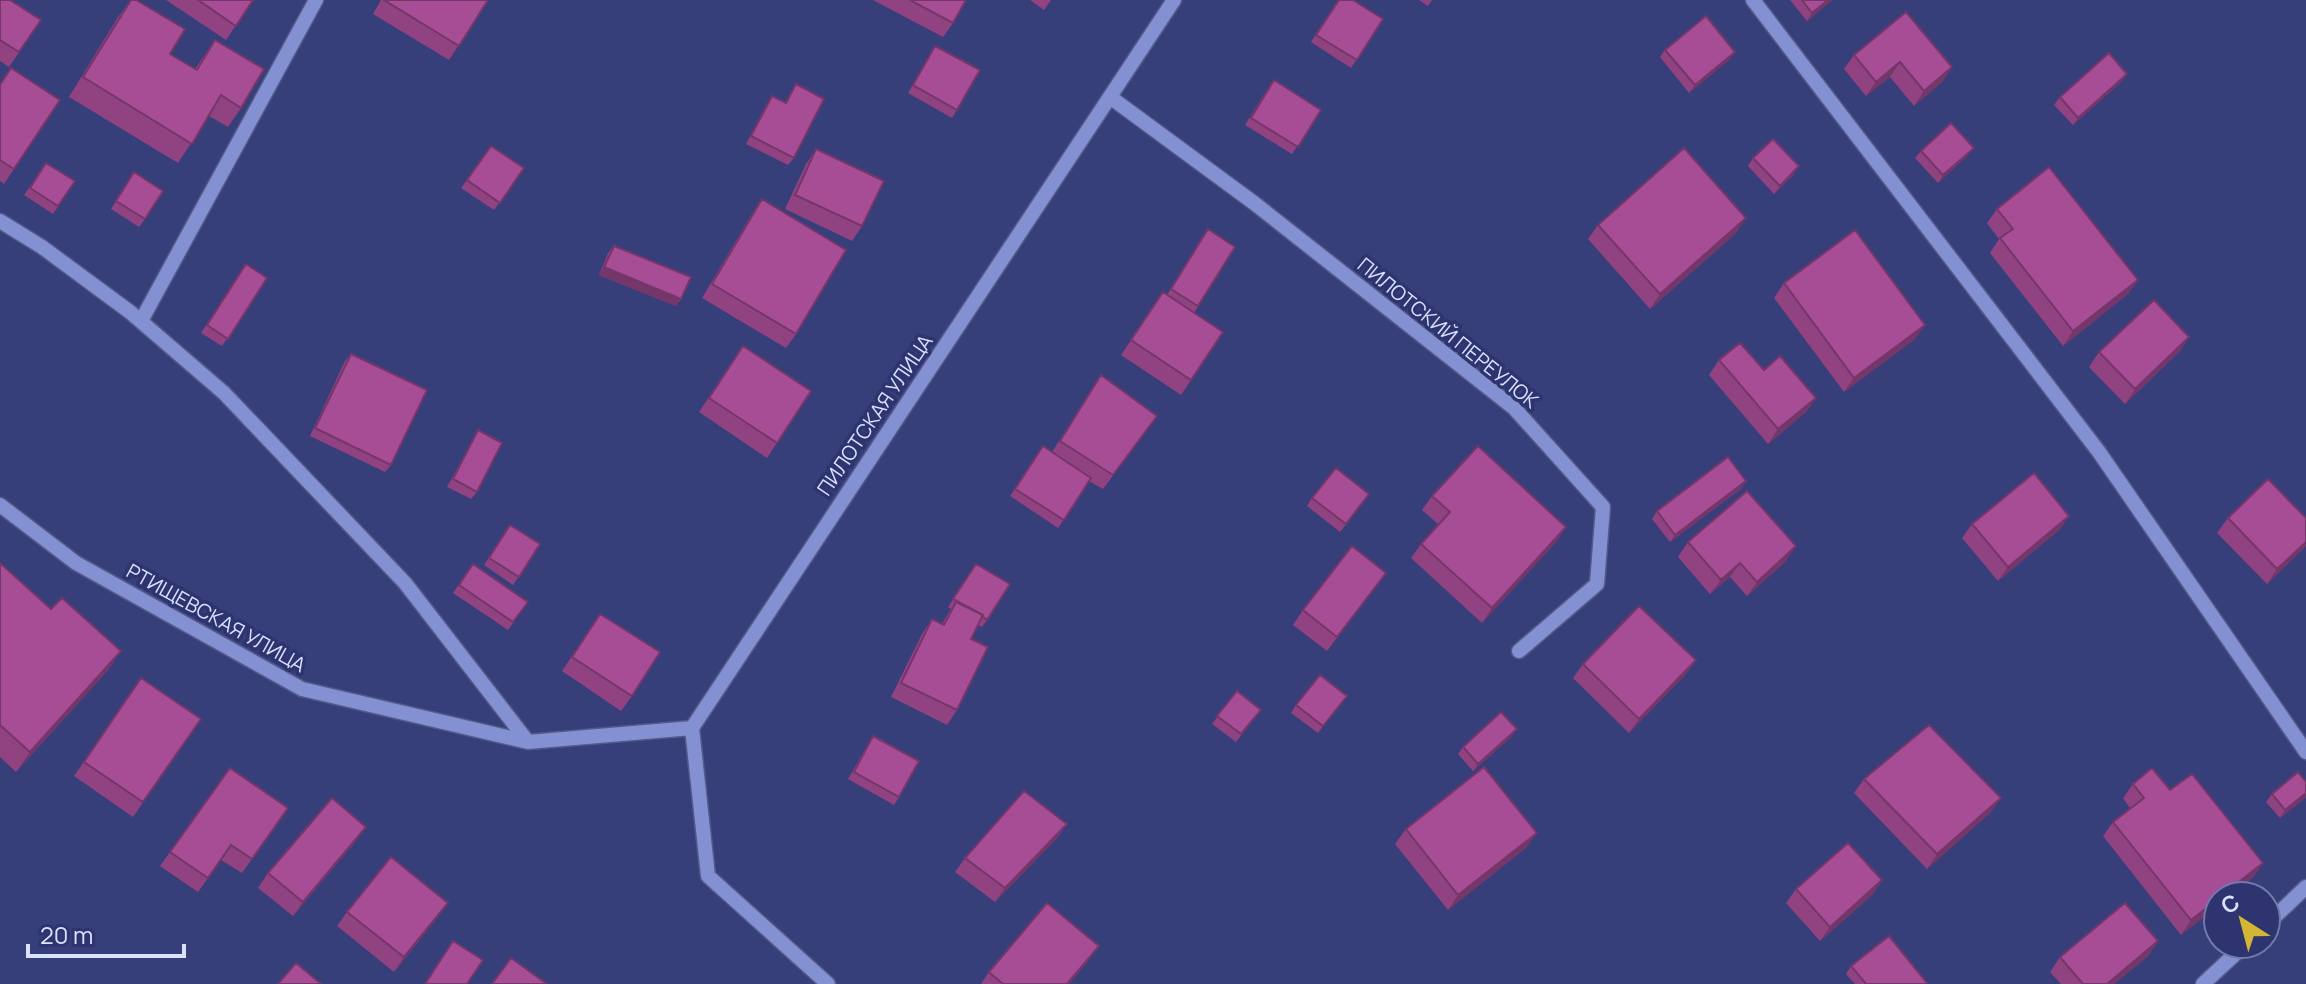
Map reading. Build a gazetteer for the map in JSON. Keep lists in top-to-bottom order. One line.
{"streets":{"street":["ПИЛОТСКИЙ ПЕРЕУЛОК","ПИЛОТСКАЯ УЛИЦА","РТИЩЕВСКАЯ УЛИЦА"]},"crossings":[["ПИЛОТСКИЙ ПЕРЕУЛОК","ПИЛОТСКАЯ УЛИЦА"],["ПИЛОТСКАЯ УЛИЦА","РТИЩЕВСКАЯ УЛИЦА"]],"scale_bar":"20 m","north":"top left"}
